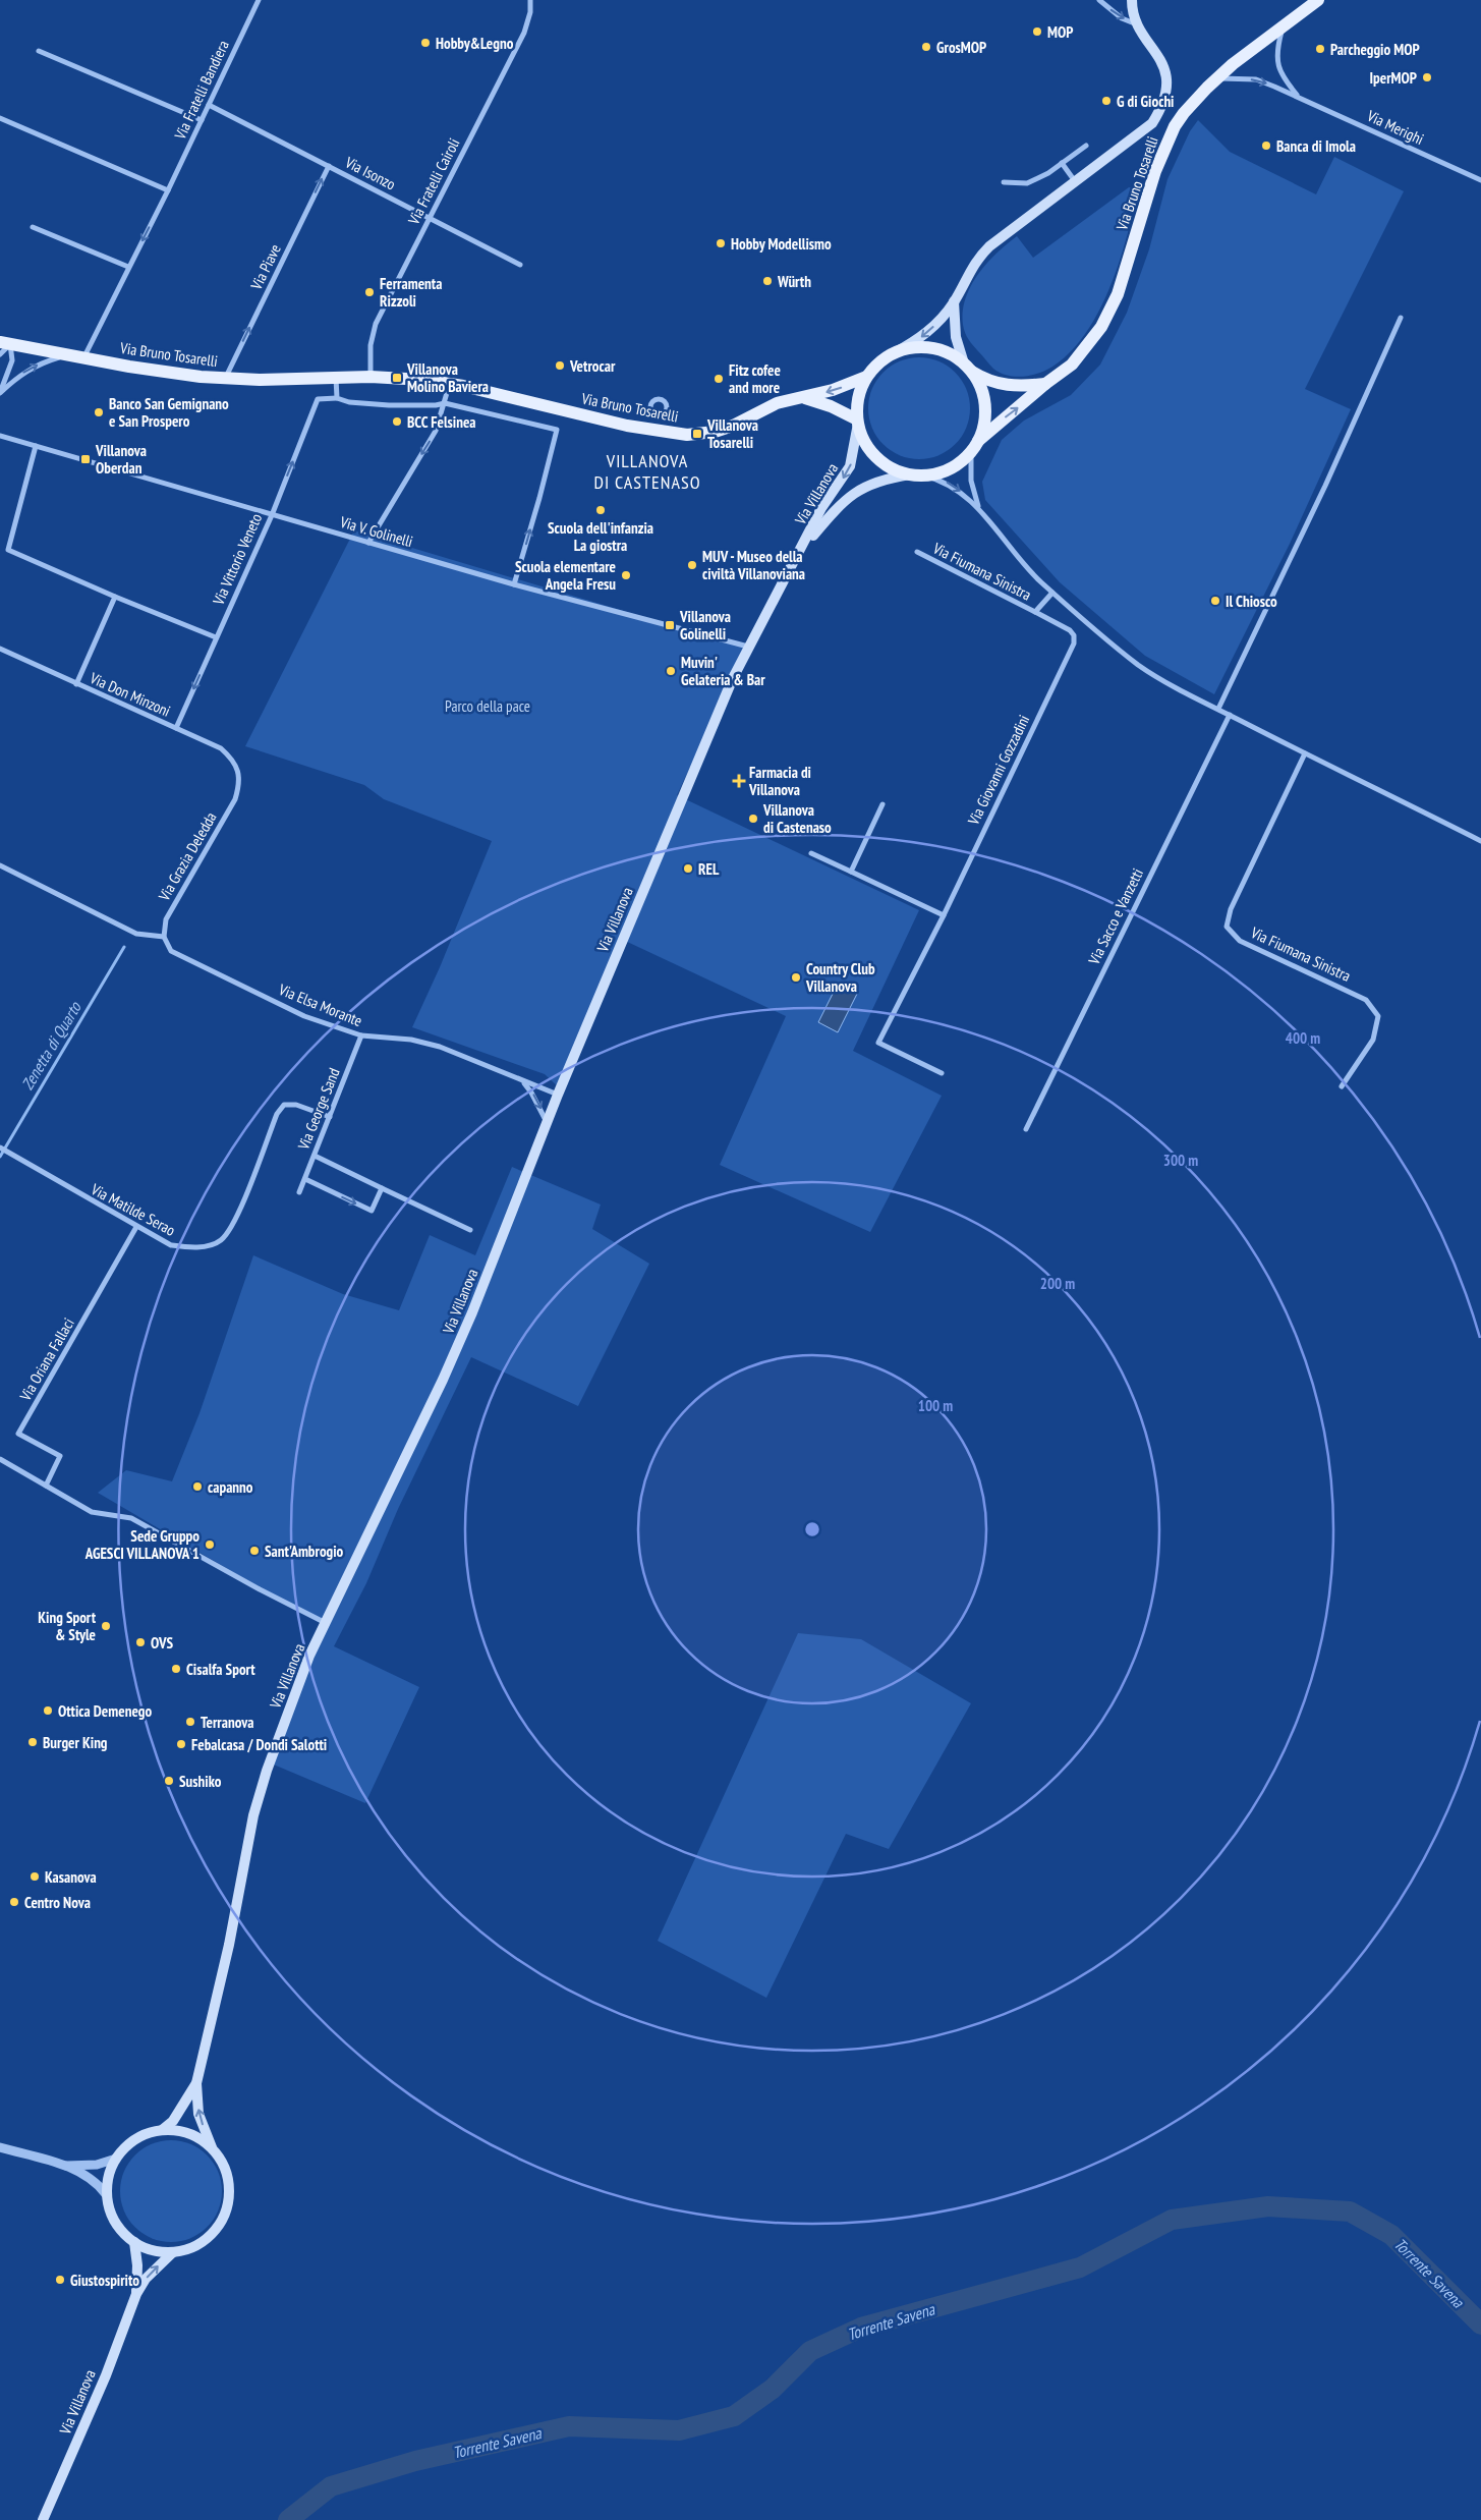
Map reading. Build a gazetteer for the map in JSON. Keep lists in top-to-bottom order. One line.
{"streets":{"main road":["Via Bruno Tosarelli","Via Villanova"],"street":["Via Fratelli Bandiera","Via Merighi","Via Isonzo","Via Fratelli Cairoli","Via Piave","Via V. Golinelli","Via Vittorio Veneto","Via Fiumana Sinistra","Via Don Minzoni","Via Giovanni Gozzadini","Via Grazia Deledda","Via Sacco e Vanzetti","Via Elsa Morante","Via George Sand","Via Matilde Serao","Via Oriana Fallaci"]},"crossings":[["Via Fratelli Bandiera","Via Isonzo"],["Via Fratelli Bandiera","Via Bruno Tosarelli"],["Via Merighi","Via Bruno Tosarelli"],["Via Isonzo","Via Fratelli Cairoli"],["Via Isonzo","Via Piave"],["Via Fratelli Cairoli","Via Bruno Tosarelli"],["Via Bruno Tosarelli","Via Piave"],["Via Bruno Tosarelli","Via Villanova"],["Via Bruno Tosarelli","Via Fiumana Sinistra"],["Via Villanova","Via V. Golinelli"],["Via Villanova","Via Fiumana Sinistra"],["Via Villanova","Via Elsa Morante"],["Via V. Golinelli","Via Vittorio Veneto"],["Via Vittorio Veneto","Via Don Minzoni"],["Via Fiumana Sinistra","Via Giovanni Gozzadini"],["Via Fiumana Sinistra","Via Sacco e Vanzetti"],["Via Don Minzoni","Via Grazia Deledda"],["Via Grazia Deledda","Via Elsa Morante"],["Via Elsa Morante","Via George Sand"],["Via George Sand","Via Matilde Serao"],["Via Matilde Serao","Via Oriana Fallaci"]],"one_way":["Via Piave"],"districts":["VILLANOVA DI CASTENASO"],"water":["Zenetta di Quarto","Torrente Savena"],"parks":["Parco della pace"],"places":{"other":["MOP","Hobby&Legno","GrosMOP","Parcheggio MOP","IperMOP","G di Giochi","Banca di Imola","Hobby Modellismo","Würth","Ferramenta Rizzoli","Vetrocar","Fitz cofee and more","Banco San Gemignano e San Prospero","BCC Felsinea","Scuola dell'infanzia La giostra","MUV - Museo della civiltà Villanoviana","Scuola elementare Angela Fresu","Il Chiosco","Muvin' Gelateria & Bar","Villanova di Castenaso","REL","Country Club Villanova","capanno","Sede Gruppo AGESCI VILLANOVA 1","Sant'Ambrogio","King Sport & Style","OVS","Cisalfa Sport","Ottica Demenego","Terranova","Burger King","Febalcasa / Dondi Salotti","Sushiko","Kasanova","Centro Nova","Giustospirito"],"transit":["Villanova Molino Baviera","Villanova Tosarelli","Villanova Oberdan","Villanova Golinelli"],"health":["Farmacia di Villanova"]},"rings":["400 m","300 m","200 m","100 m"]}
